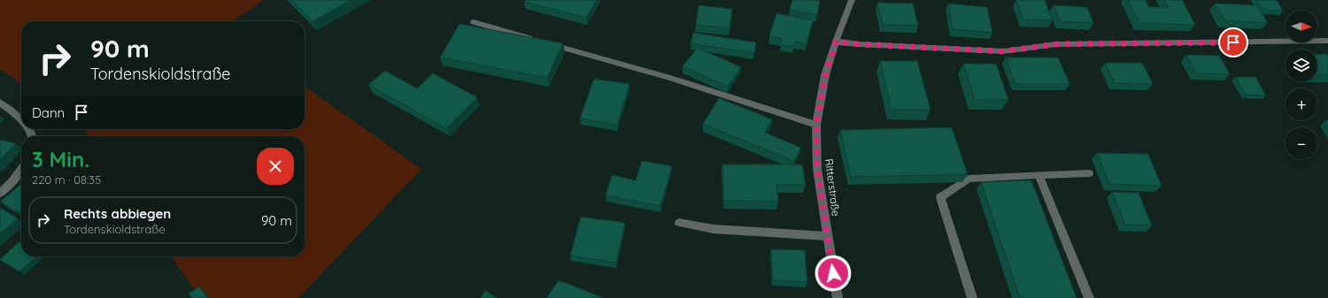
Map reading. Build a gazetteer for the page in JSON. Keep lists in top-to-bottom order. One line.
{"streets":{"street":["Ritterstraße"]},"north":"right","page":{"map_buttons":["+","−"],"turn":["90 m","Tordenskioldstraße"],"then":"Dann","heading":["3 Min.","220 m · 08:35"],"list":[{"name":"Rechts abbiegen","note":"Tordenskioldstraße","value":"90 m"}]}}
